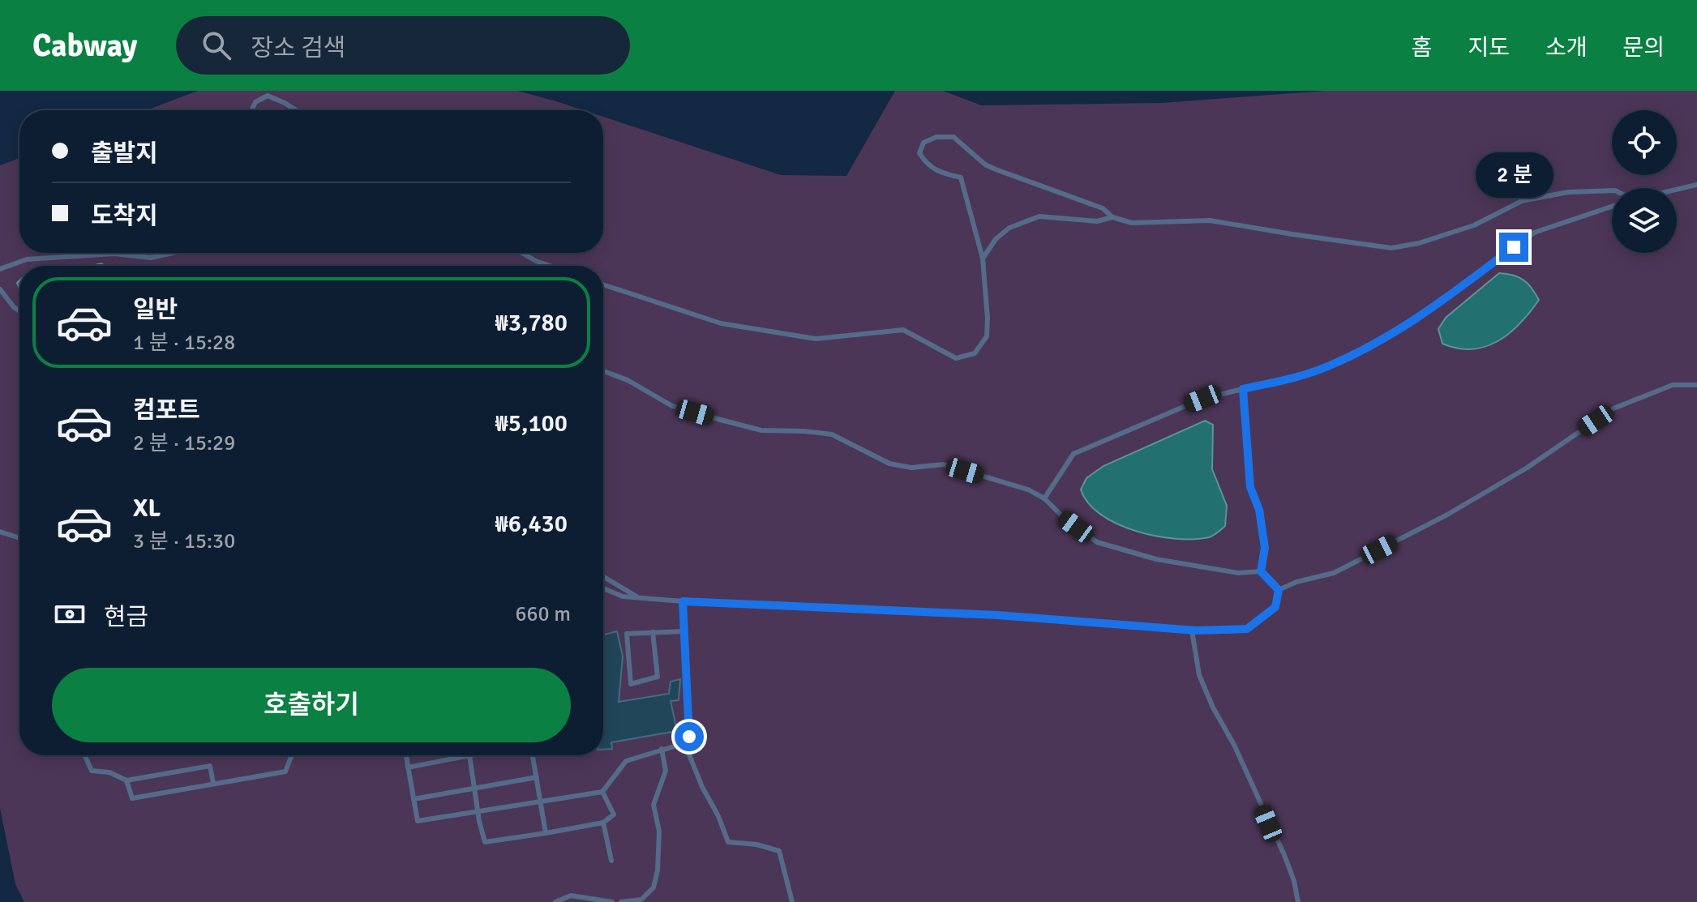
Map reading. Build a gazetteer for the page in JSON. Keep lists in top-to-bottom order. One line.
{"page":{"header":"Cabway","search":"장소 검색","nav":["홈","지도","소개","문의"],"banner":["출발지","도착지"],"bubble":"2 분","list":[{"name":"일반","note":"1 분 · 15:28","value":"₩3,780"},{"name":"컴포트","note":"2 분 · 15:29","value":"₩5,100"},{"name":"XL","note":"3 분 · 15:30","value":"₩6,430"}],"pay":["현금","660 m"],"buttons":"호출하기"}}
